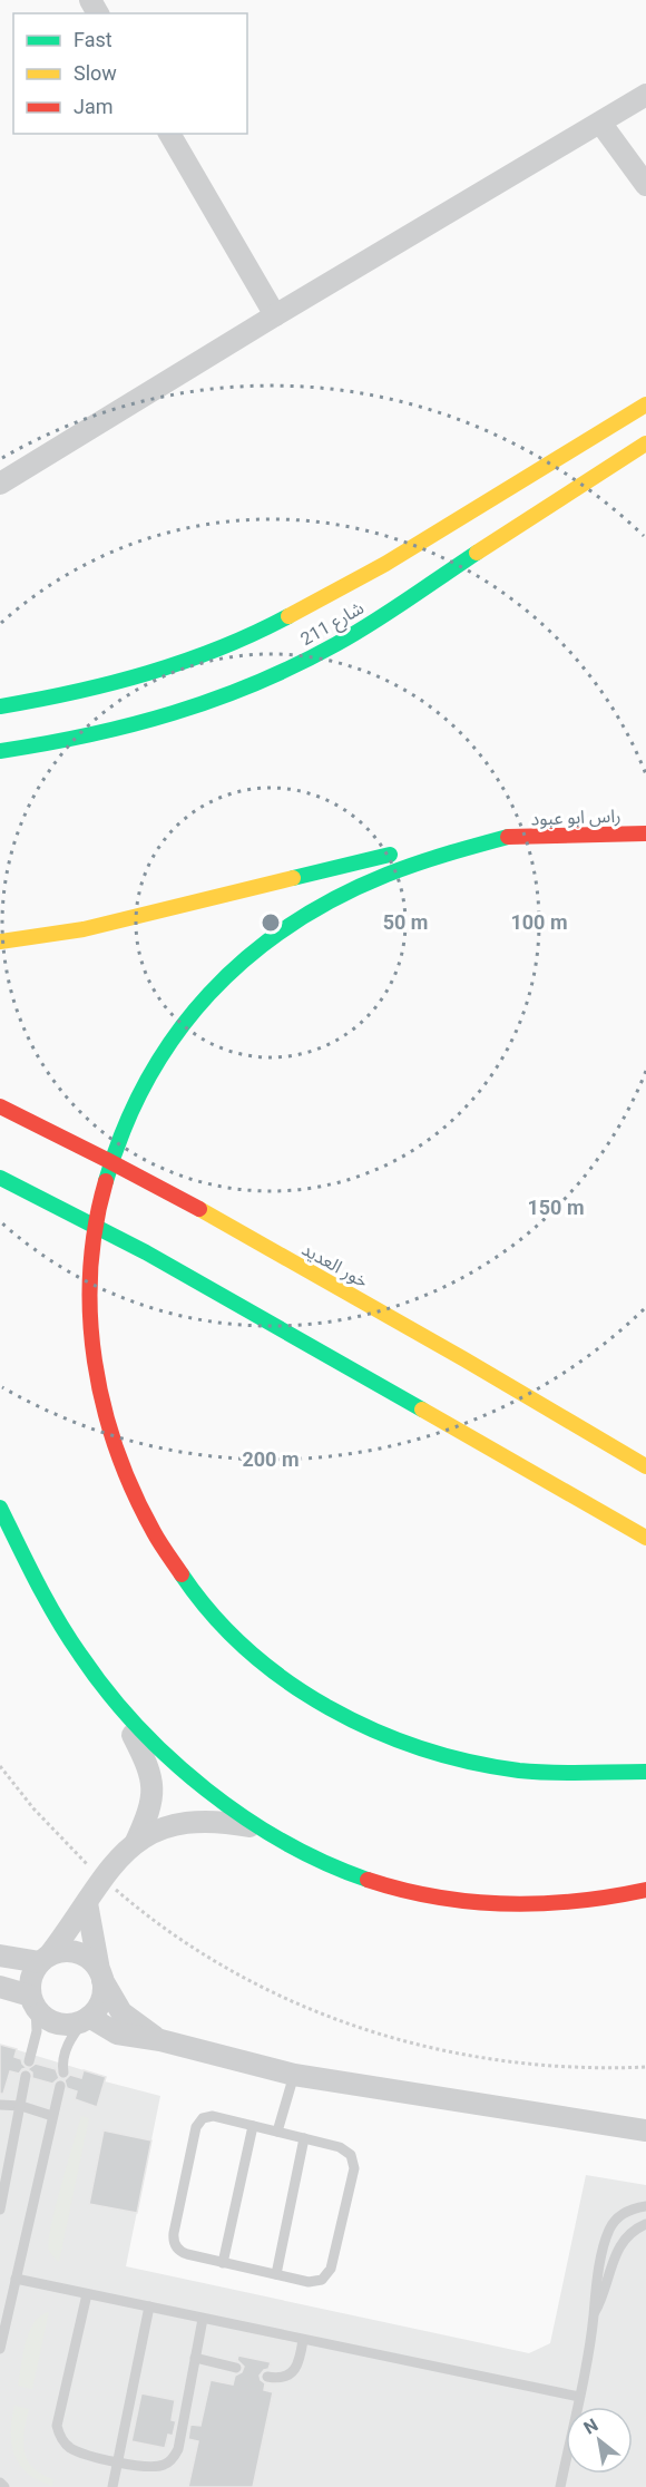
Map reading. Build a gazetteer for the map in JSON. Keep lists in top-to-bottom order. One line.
{"streets":{"main road":["شارع 211","راس ابو عبود","خور العديد"]},"legend":["Fast","Slow","Jam"],"north":"top left","rings":["50 m","100 m","150 m","200 m"]}
